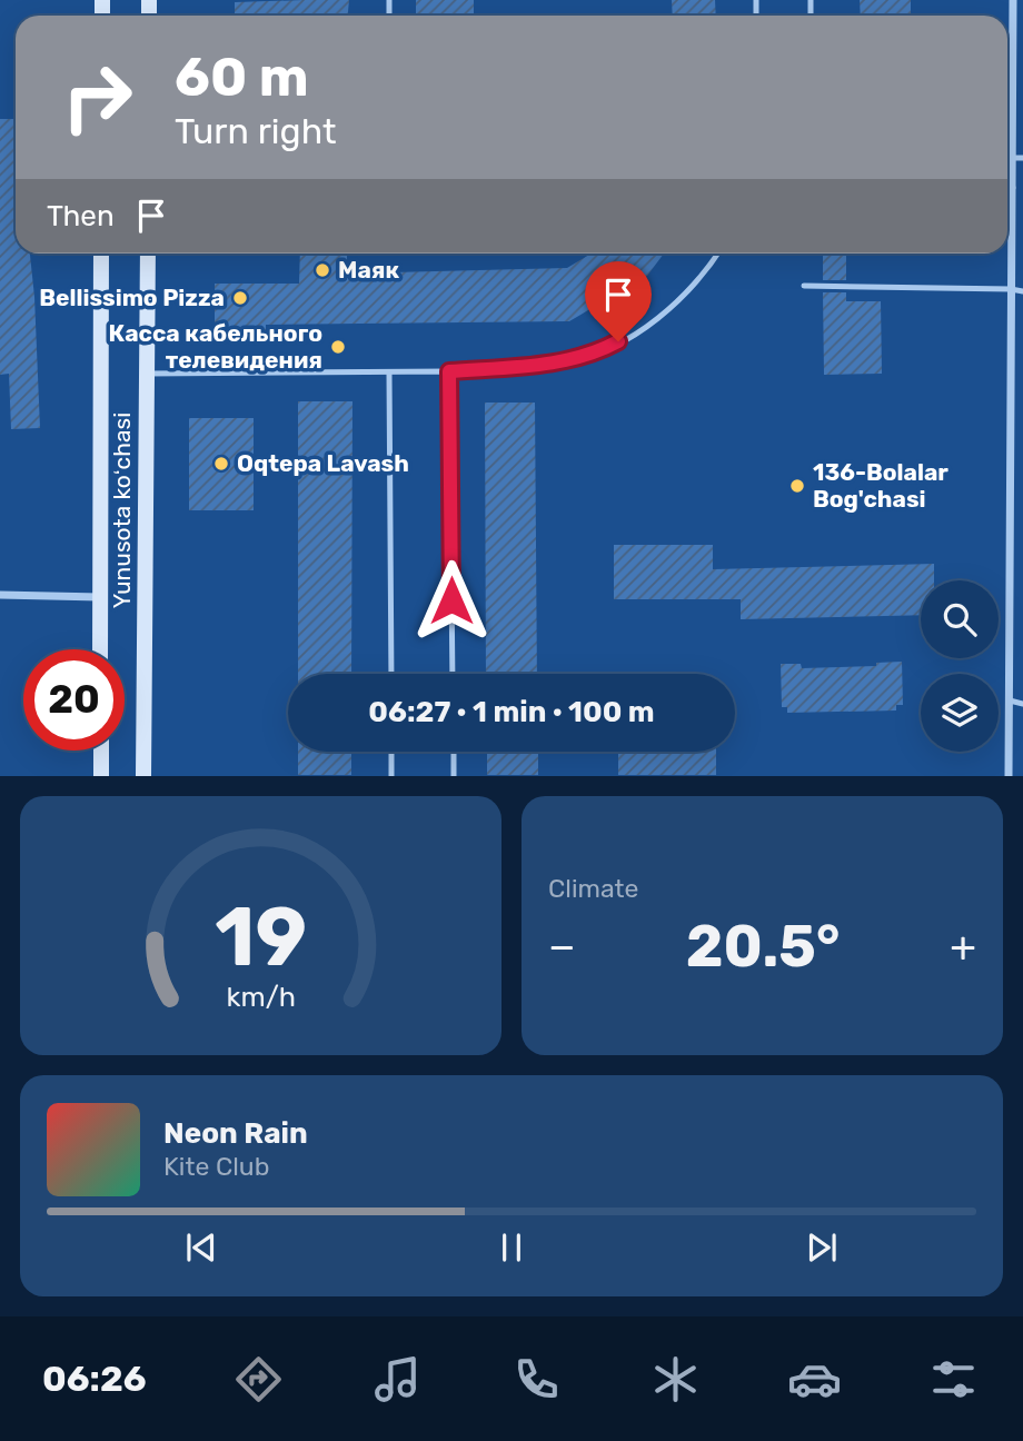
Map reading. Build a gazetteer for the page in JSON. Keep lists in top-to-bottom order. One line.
{"streets":{"main road":["Yunusota koʻchasi"]},"places":["Маяк","Bellissimo Pizza","Касса кабельного телевидения","Oqtepa Lavash","136-Bolalar Bog'chasi"],"page":{"turn":["60 m","Turn right"],"then":"Then","limit":"20","trip":"06:27 · 1 min · 100 m","tile":"Climate","heat":["−","20.5°","+"],"song":["Neon Rain","Kite Club"],"tabs":"06:26","gauge":["19","km/h"]}}
